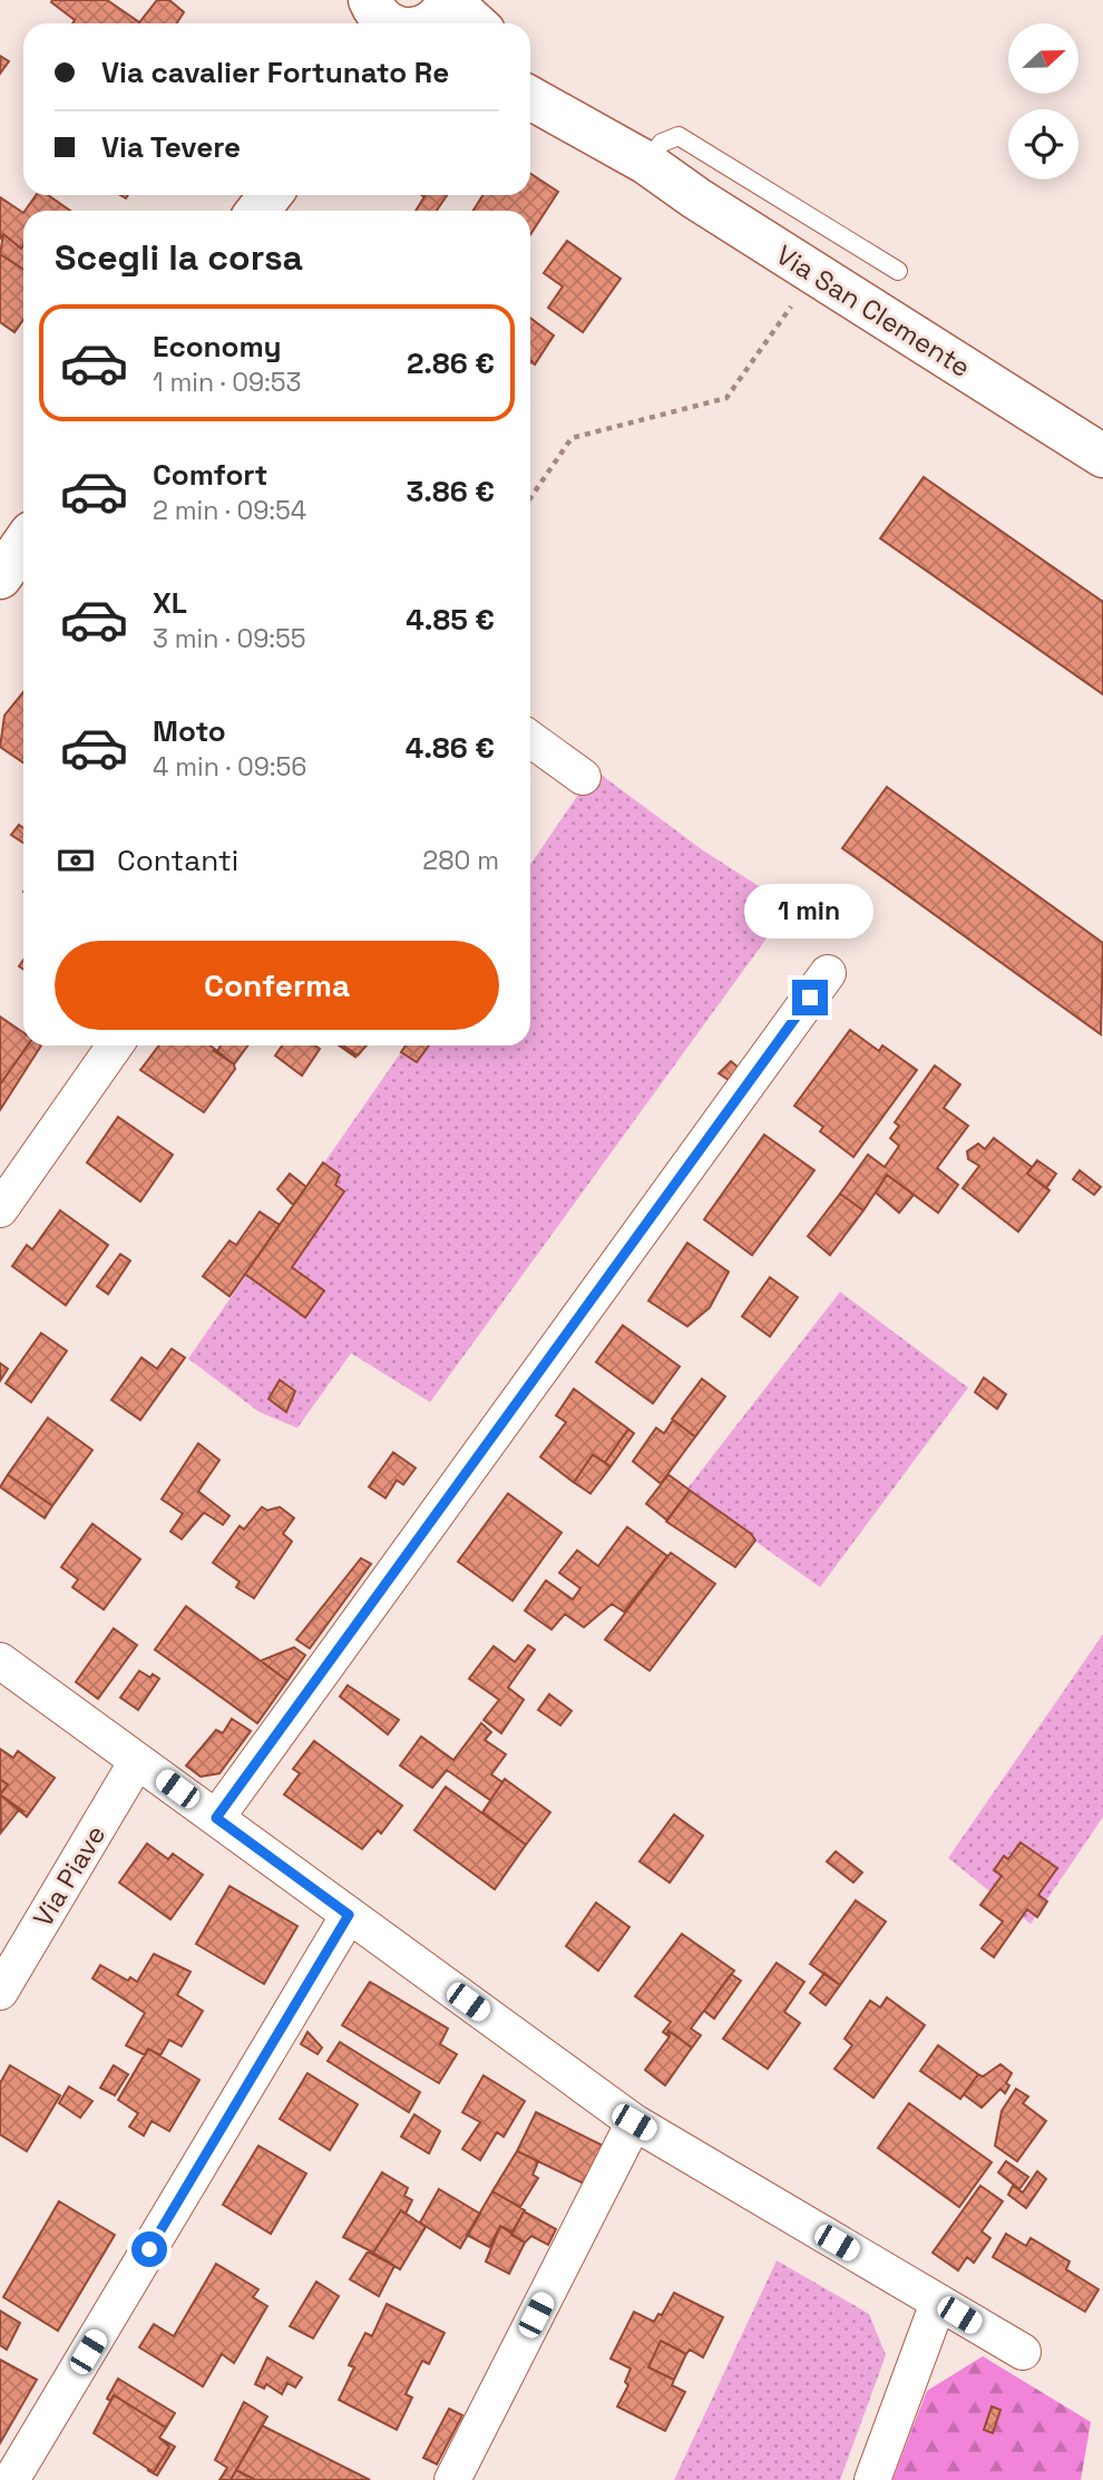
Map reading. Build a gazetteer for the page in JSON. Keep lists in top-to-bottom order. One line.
{"streets":{"main road":["Via San Clemente"],"street":["Via Piave"]},"north":"right","page":{"banner":["Via cavalier Fortunato Re","Via Tevere"],"heading":"Scegli la corsa","list":[{"name":"Economy","note":"1 min · 09:53","value":"2.86 €"},{"name":"Comfort","note":"2 min · 09:54","value":"3.86 €"},{"name":"XL","note":"3 min · 09:55","value":"4.85 €"},{"name":"Moto","note":"4 min · 09:56","value":"4.86 €"}],"pay":["Contanti","280 m"],"bubble":"1 min","buttons":"Conferma"}}
